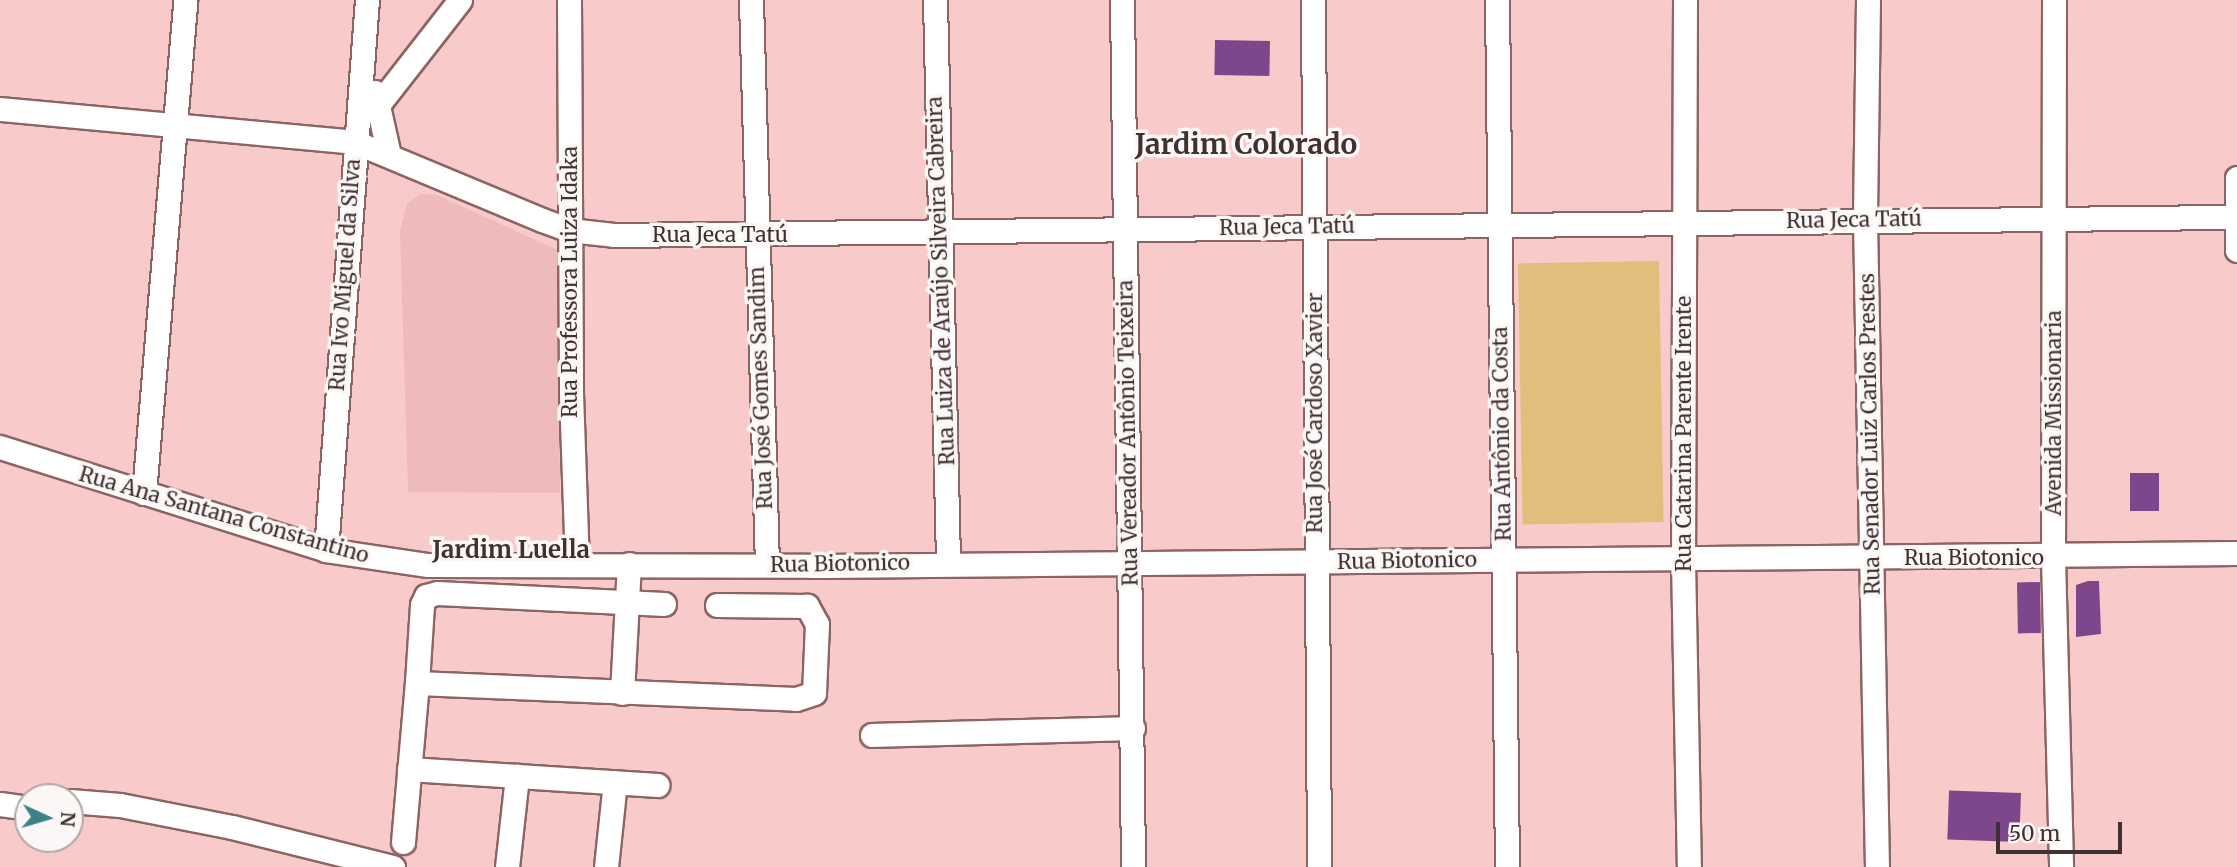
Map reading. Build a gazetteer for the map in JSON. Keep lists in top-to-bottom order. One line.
{"streets":{"street":["Rua Jeca Tatú","Rua Ivo Miguel da Silva","Rua Luiza de Araújo Silveira Cabreira","Rua Professora Luiza Idaka","Rua José Gomes Sandim","Rua José Cardoso Xavier","Avenida Missionaria","Rua Vereador Antônio Teixeira","Rua Antônio da Costa","Rua Catarina Parente Irente","Rua Senador Luiz Carlos Prestes","Rua Ana Santana Constantino","Rua Biotonico"]},"crossings":[["Rua Jeca Tatú","Rua Ivo Miguel da Silva"],["Rua Jeca Tatú","Rua Luiza de Araújo Silveira Cabreira"],["Rua Jeca Tatú","Rua Professora Luiza Idaka"],["Rua Jeca Tatú","Rua José Gomes Sandim"],["Rua Jeca Tatú","Rua José Cardoso Xavier"],["Rua Jeca Tatú","Avenida Missionaria"],["Rua Jeca Tatú","Rua Vereador Antônio Teixeira"],["Rua Jeca Tatú","Rua Antônio da Costa"],["Rua Jeca Tatú","Rua Catarina Parente Irente"],["Rua Jeca Tatú","Rua Senador Luiz Carlos Prestes"],["Rua Ivo Miguel da Silva","Rua Ana Santana Constantino"],["Rua Luiza de Araújo Silveira Cabreira","Rua Biotonico"],["Rua Professora Luiza Idaka","Rua Ana Santana Constantino"],["Rua Professora Luiza Idaka","Rua Biotonico"],["Rua José Gomes Sandim","Rua Biotonico"],["Rua José Cardoso Xavier","Rua Biotonico"],["Avenida Missionaria","Rua Biotonico"],["Rua Vereador Antônio Teixeira","Rua Biotonico"],["Rua Antônio da Costa","Rua Biotonico"],["Rua Catarina Parente Irente","Rua Biotonico"],["Rua Senador Luiz Carlos Prestes","Rua Biotonico"],["Rua Ana Santana Constantino","Rua Biotonico"]],"districts":["Jardim Colorado","Jardim Luella"],"scale_bar":"50 m","north":"right"}
